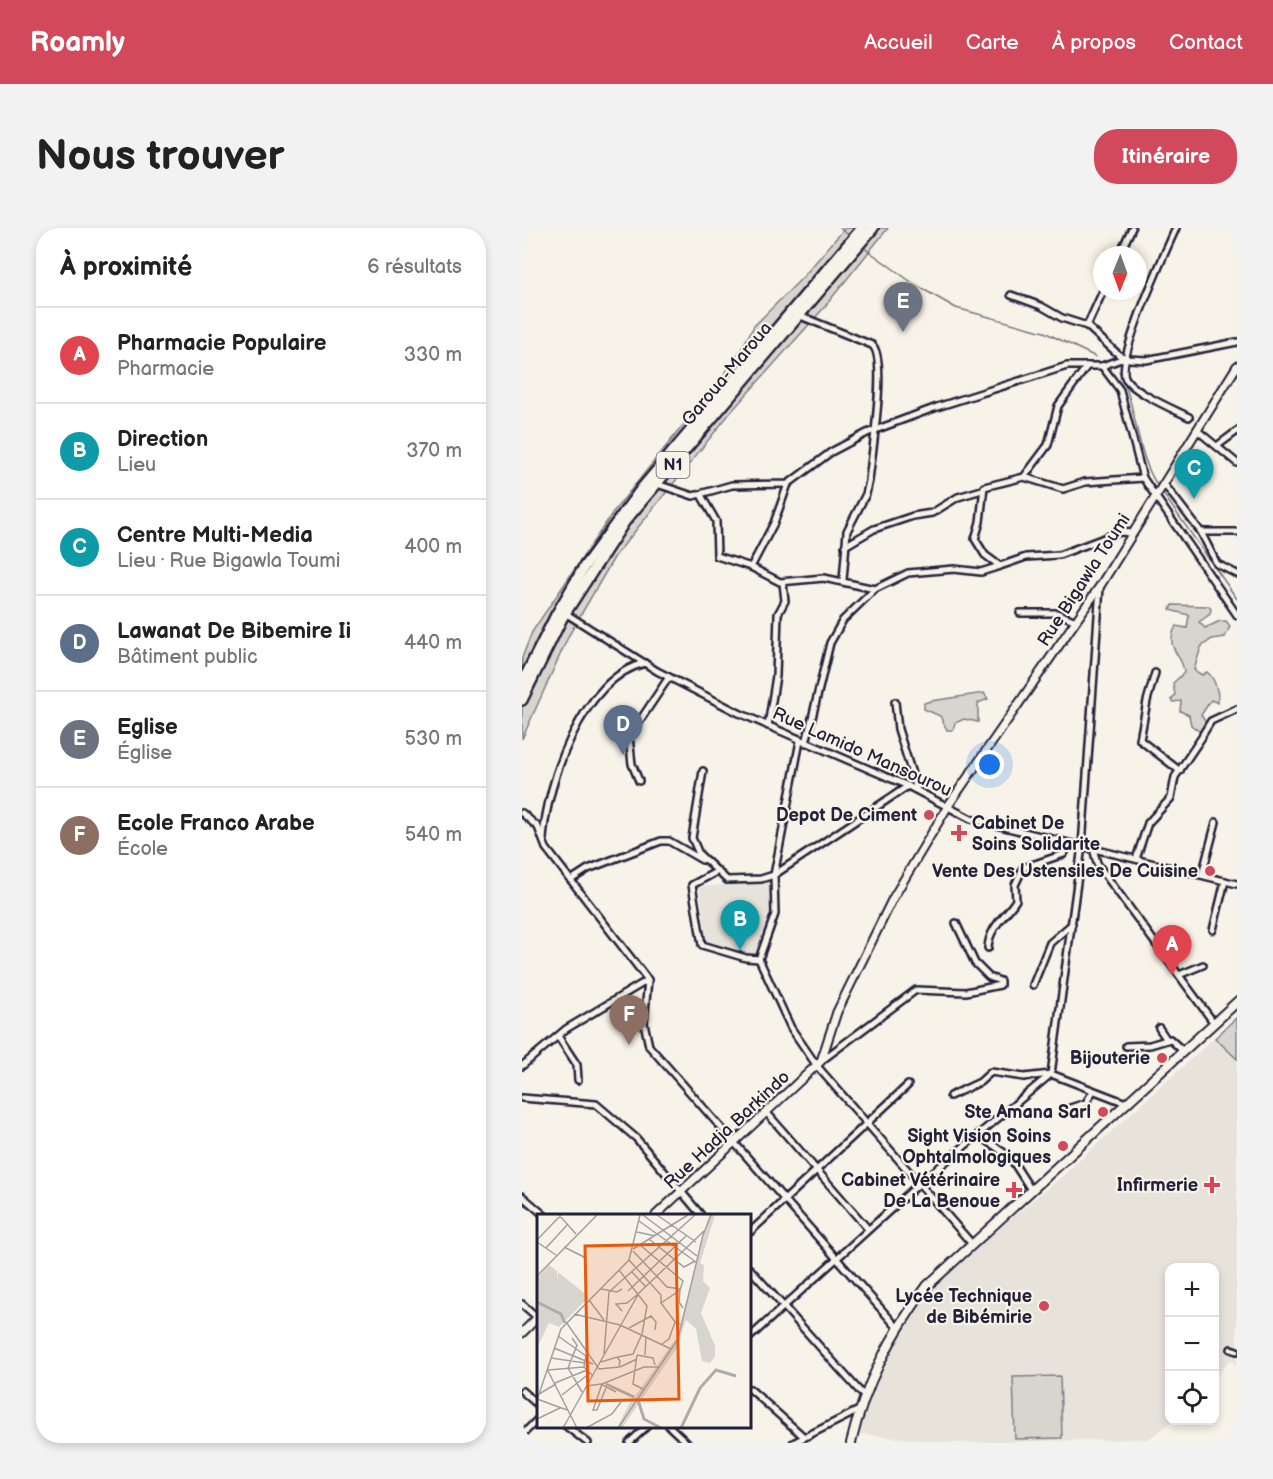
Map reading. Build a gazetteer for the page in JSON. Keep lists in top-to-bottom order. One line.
{"streets":{"highway":["Garoua-Maroua","N1"],"street":["Rue Bigawla Toumi","Rue Lamido Mansourou","Rue Hadja Barkindo"]},"crossings":[["Garoua-Maroua","Rue Lamido Mansourou"],["Rue Bigawla Toumi","Rue Lamido Mansourou"],["Rue Bigawla Toumi","Rue Hadja Barkindo"]],"places":{"other":["Depot De Ciment","Vente Des Ustensiles De Cuisine","Bijouterie","Ste Amana Sarl","Sight Vision Soins Ophtalmologiques","Lycée Technique de Bibémirie"],"health":["Cabinet De Soins Solidarite","Infirmerie","Cabinet Vétérinaire De La Benoue"]},"north":"bottom","page":{"header":"Roamly","nav":["Accueil","Carte","À propos","Contact"],"buttons":"Itinéraire","title":"Nous trouver","heading":["À proximité","6 résultats"],"pins":["E","C","D","B","A","F"],"list":[{"mark":"A","name":"Pharmacie Populaire","note":"Pharmacie","value":"330 m"},{"mark":"B","name":"Direction","note":"Lieu","value":"370 m"},{"mark":"C","name":"Centre Multi-Media","note":"Lieu · Rue Bigawla Toumi","value":"400 m"},{"mark":"D","name":"Lawanat De Bibemire Ii","note":"Bâtiment public","value":"440 m"},{"mark":"E","name":"Eglise","note":"Église","value":"530 m"},{"mark":"F","name":"Ecole Franco Arabe","note":"École","value":"540 m"}],"map_buttons":["+","−"]}}
